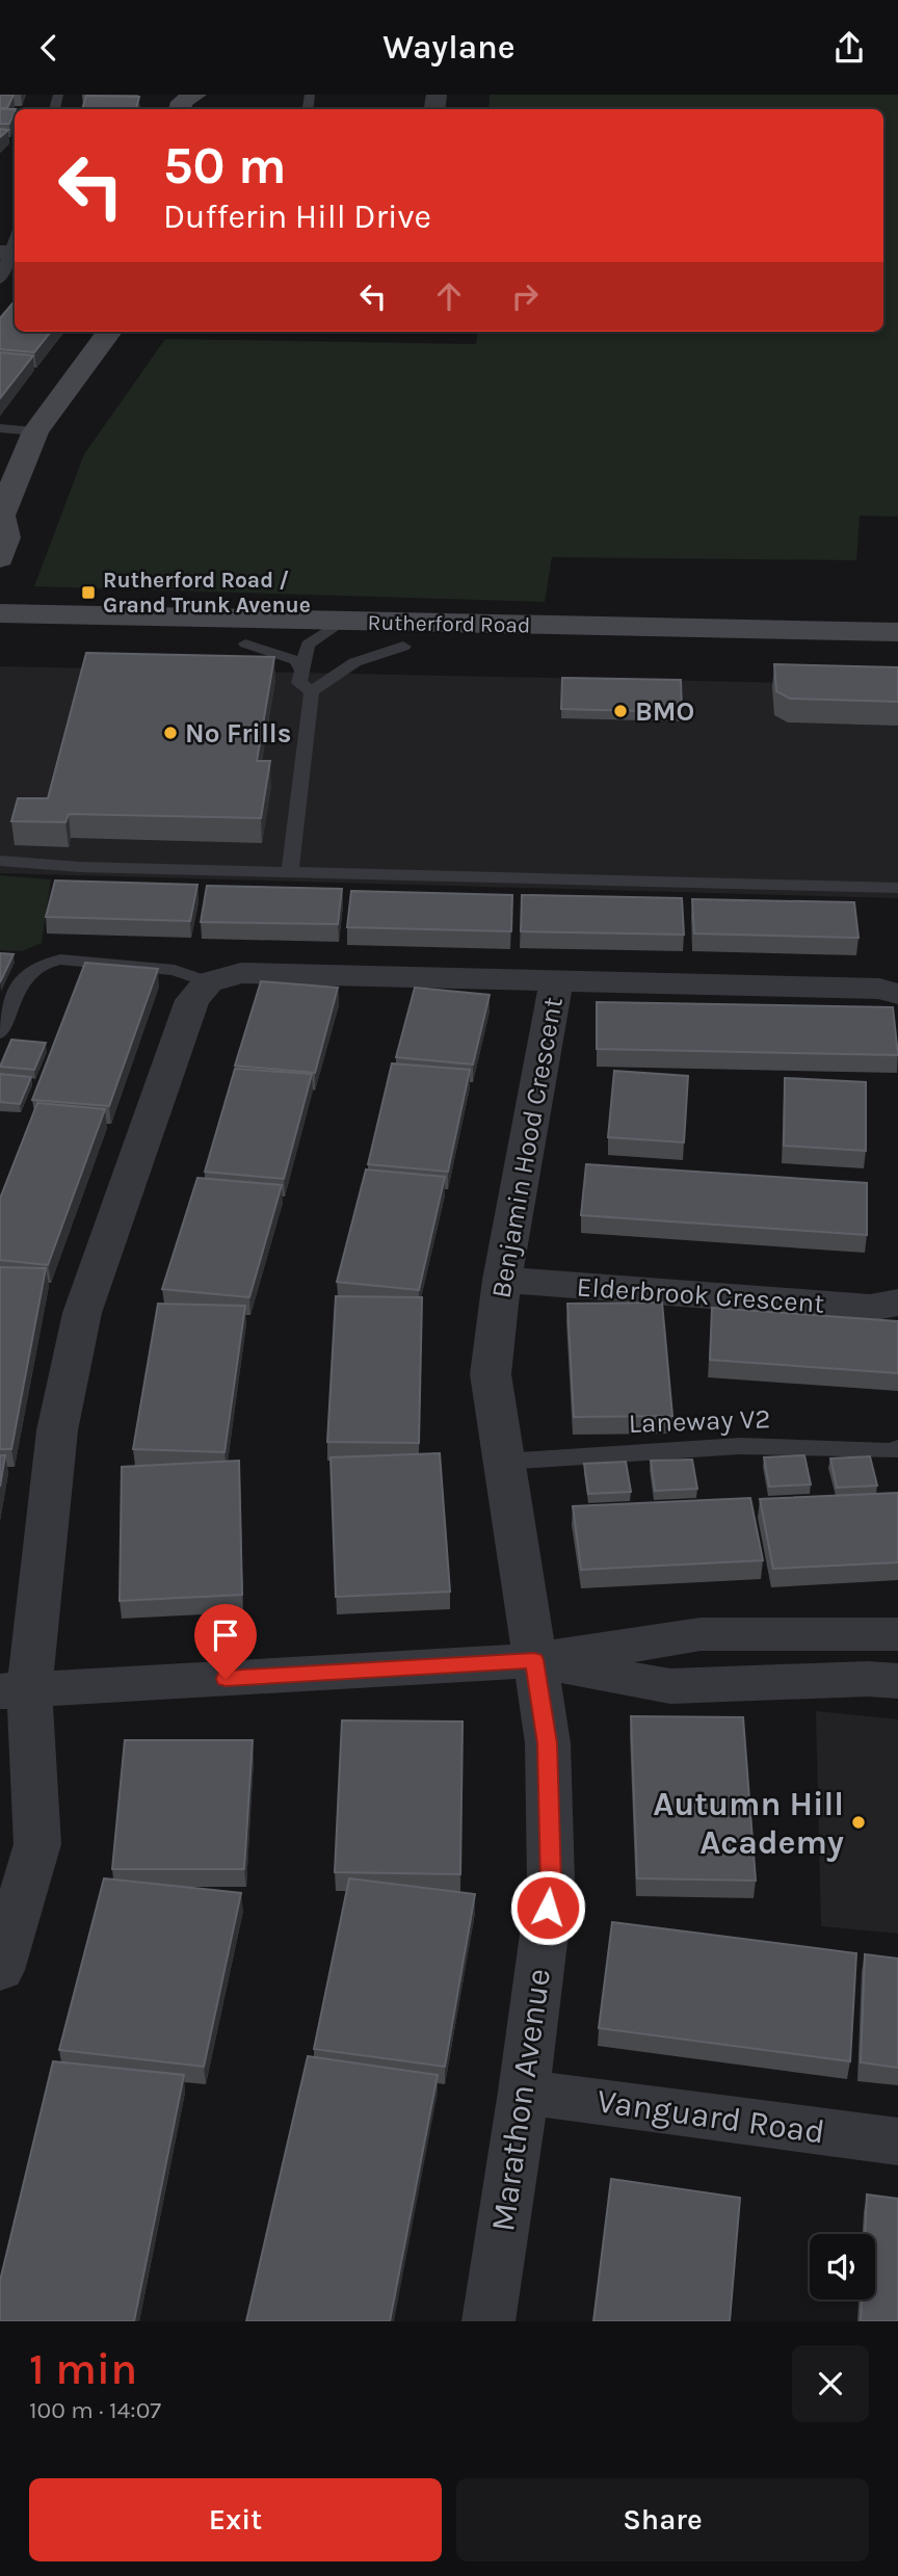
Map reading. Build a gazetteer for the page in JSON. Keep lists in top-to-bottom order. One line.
{"streets":{"main road":["Rutherford Road"],"street":["Benjamin Hood Crescent","Elderbrook Crescent","Marathon Avenue","Vanguard Road"],"lane":["Laneway V2"]},"crossings":[["Benjamin Hood Crescent","Elderbrook Crescent"],["Benjamin Hood Crescent","Laneway V2"],["Benjamin Hood Crescent","Marathon Avenue"],["Marathon Avenue","Vanguard Road"]],"places":{"transit":["Rutherford Road / Grand Trunk Avenue"],"other":["BMO","No Frills","Autumn Hill Academy"]},"page":{"header":"Waylane","turn":["50 m","Dufferin Hill Drive"],"heading":["1 min","100 m · 14:07"],"buttons":["Exit","Share"]}}
